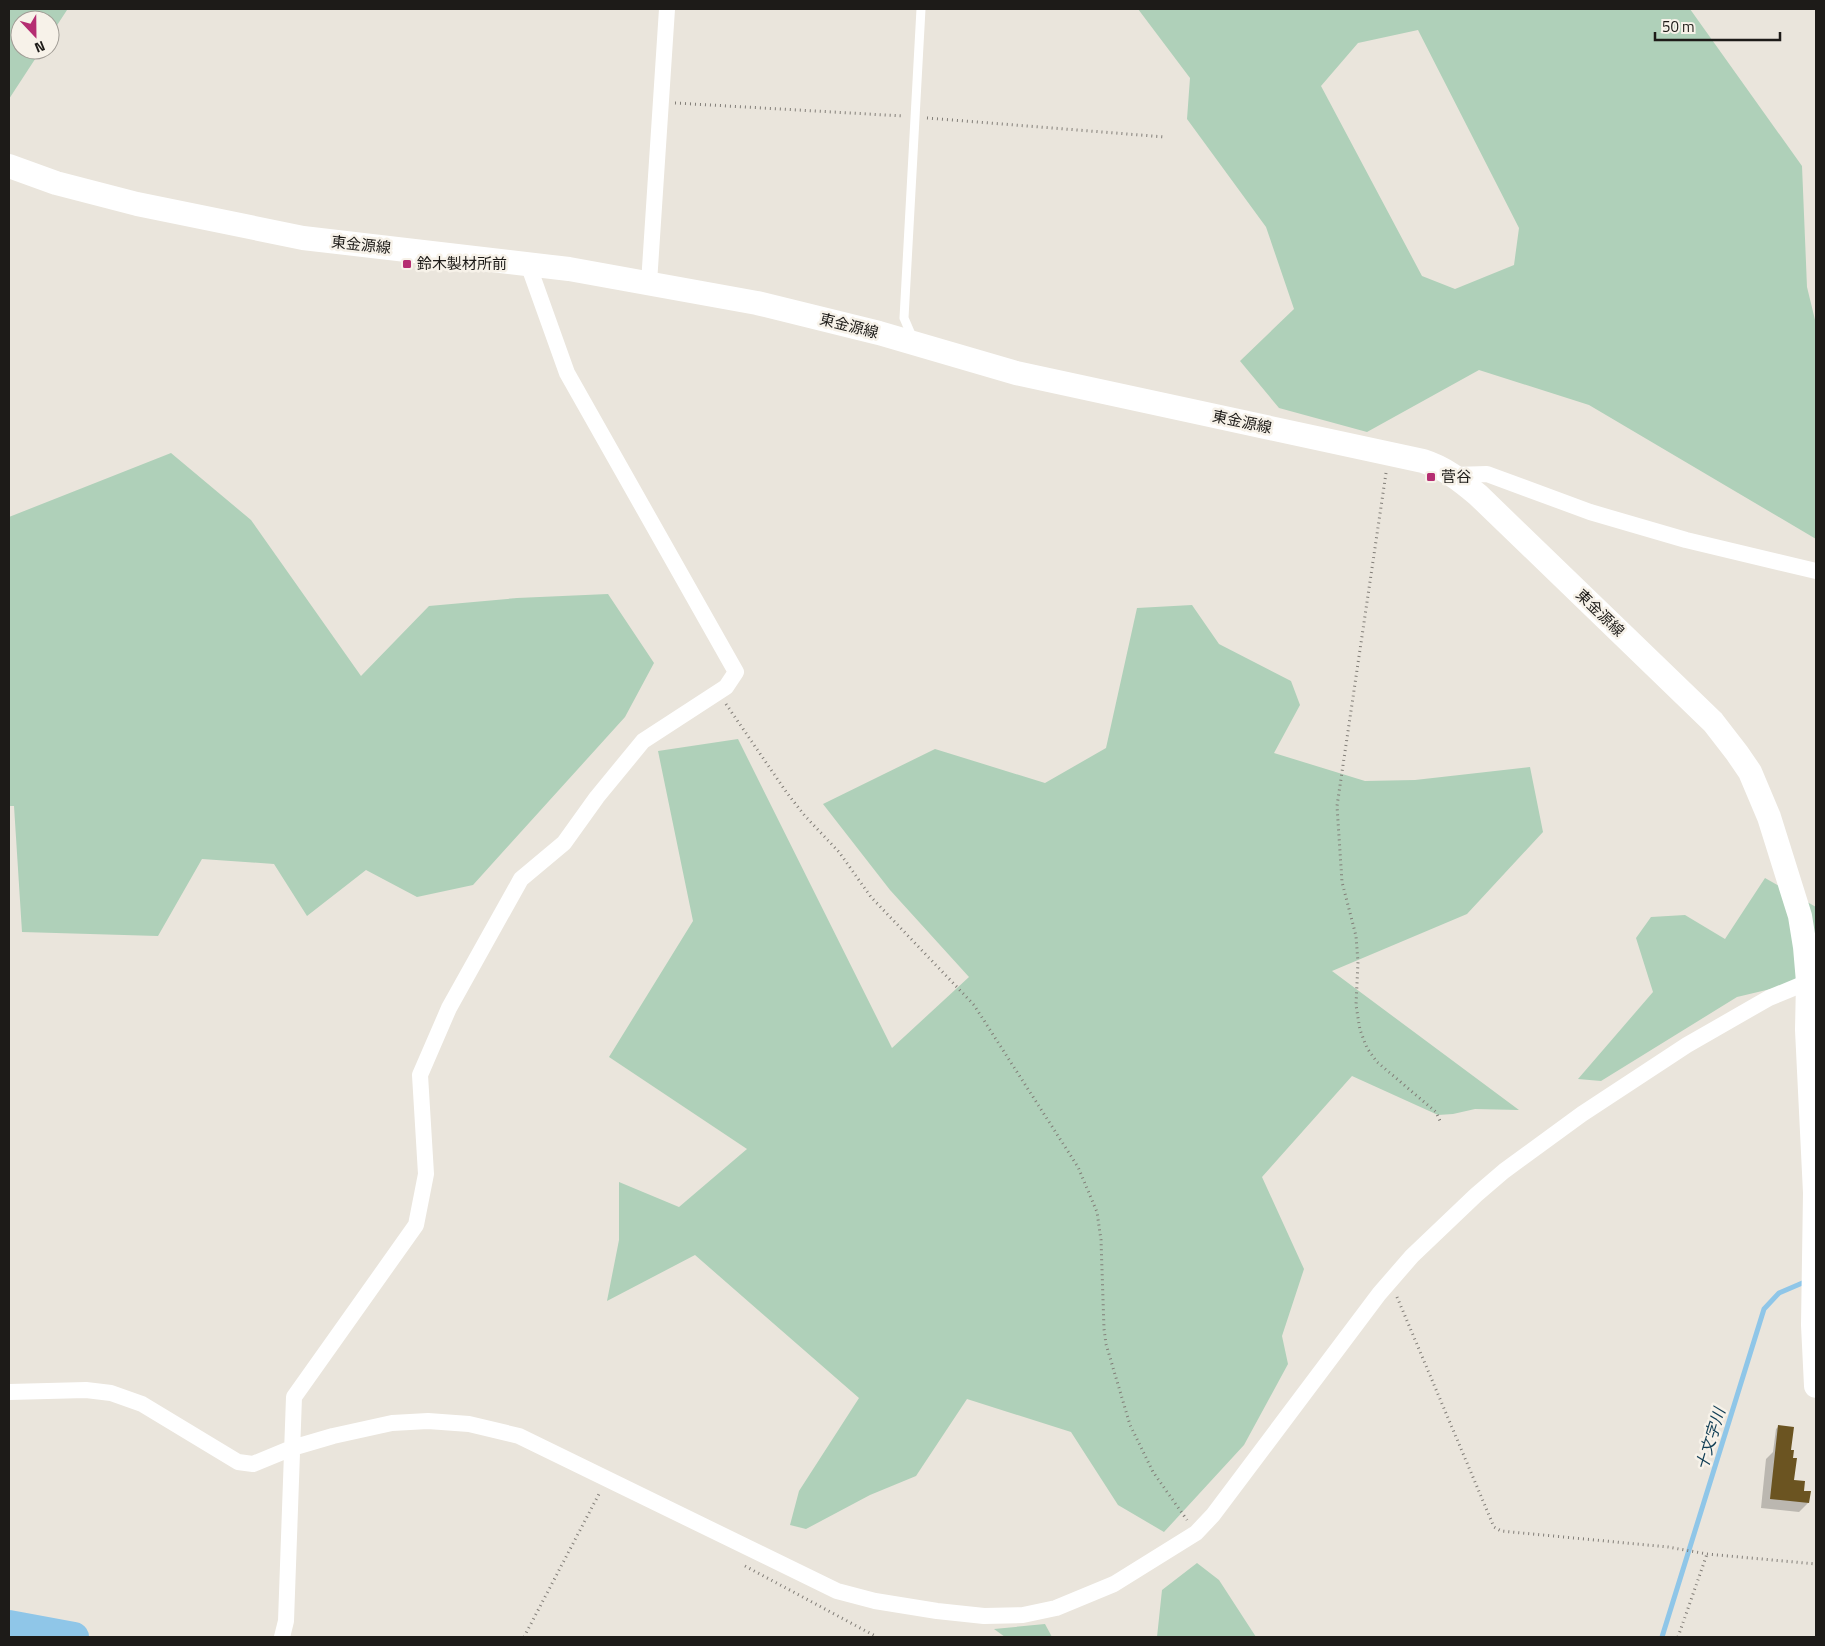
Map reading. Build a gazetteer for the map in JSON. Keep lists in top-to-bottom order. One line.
{"streets":{"main road":["東金源線"]},"water":["十文字川"],"places":{"transit":["鈴木製材所前","菅谷"]},"scale_bar":"50 m","north":"bottom"}
